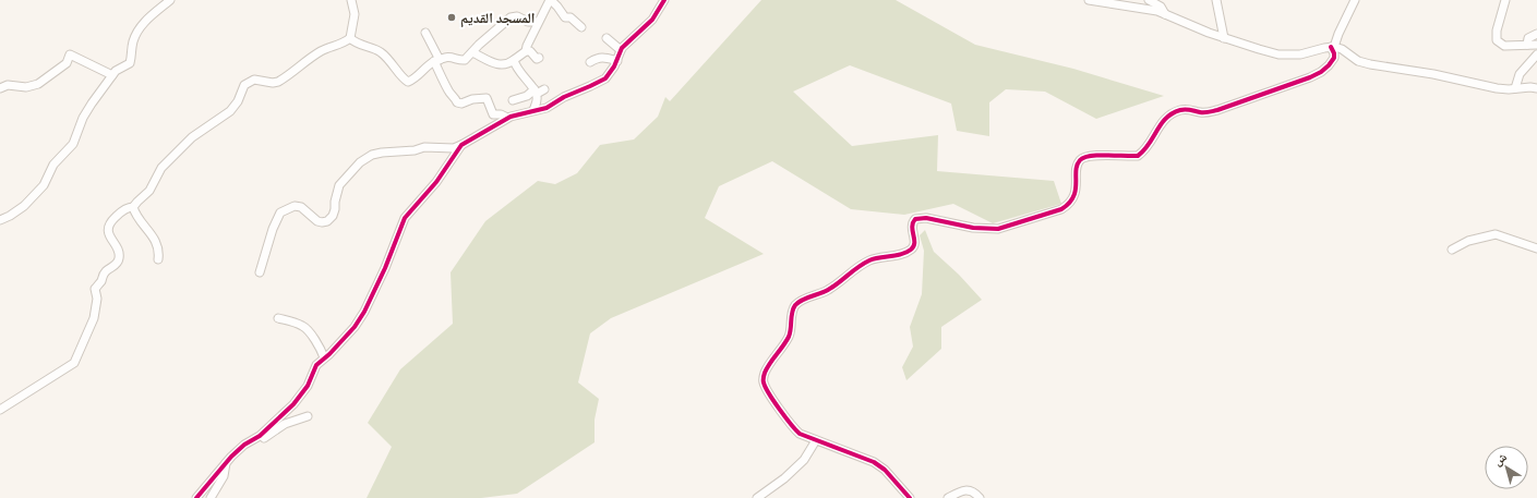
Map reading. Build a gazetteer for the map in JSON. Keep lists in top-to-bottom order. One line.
{"places":["المسجد القديم"],"north":"top left"}
